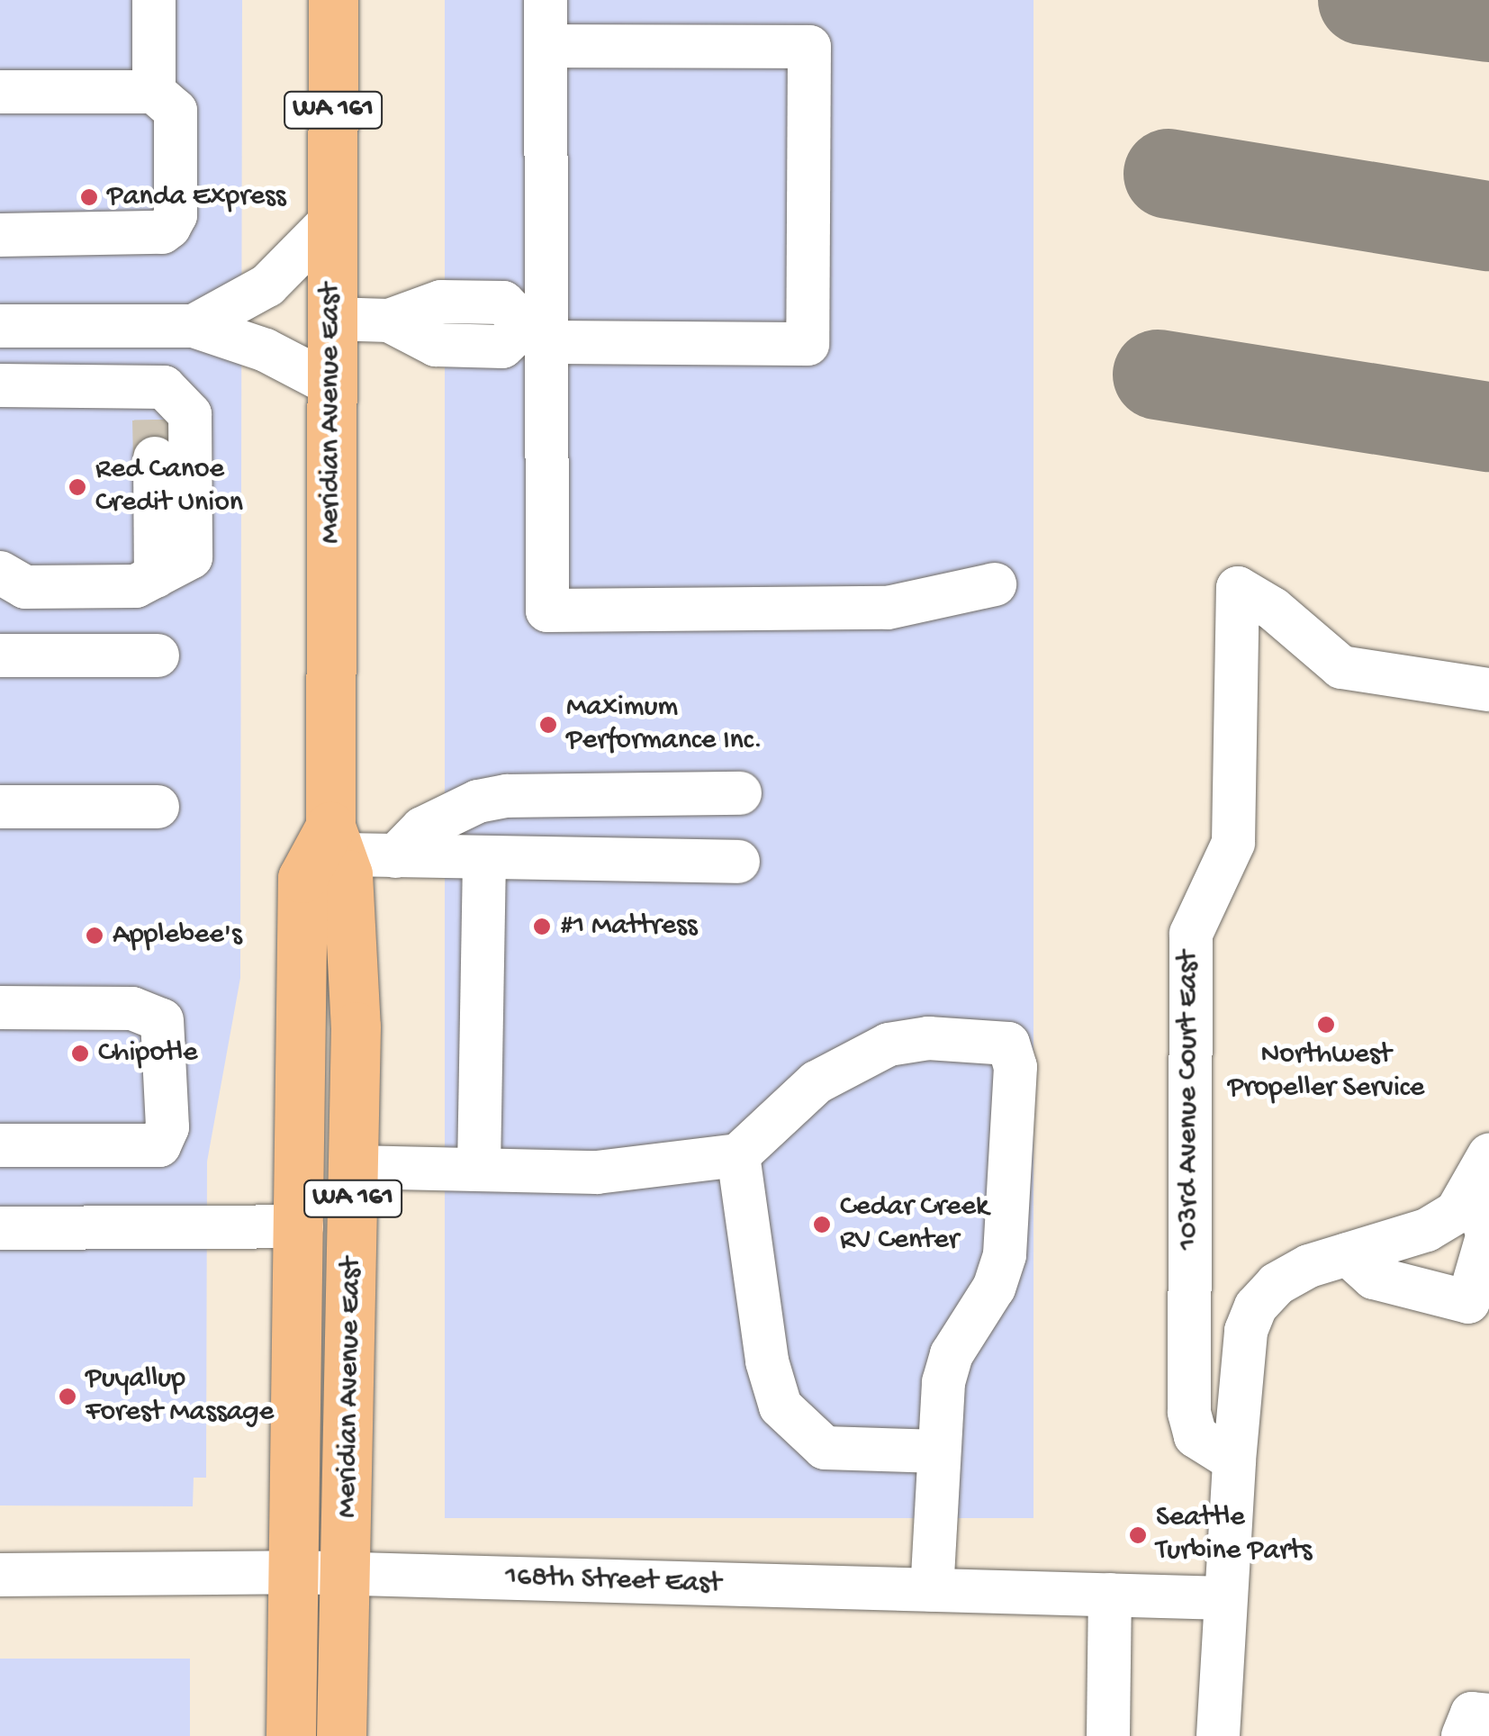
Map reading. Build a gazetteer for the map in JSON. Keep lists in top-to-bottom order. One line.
{"streets":{"main road":["WA 161","Meridian Avenue East"],"street":["103rd Avenue Court East","168th Street East"]},"crossings":[["Meridian Avenue East","168th Street East"]],"places":["Panda Express","Red Canoe Credit Union","Maximum Performance Inc.","#1 Mattress","Applebee's","Northwest Propeller Service","Chipotle","Cedar Creek RV Center","Puyallup Forest Massage","Seattle Turbine Parts"]}
